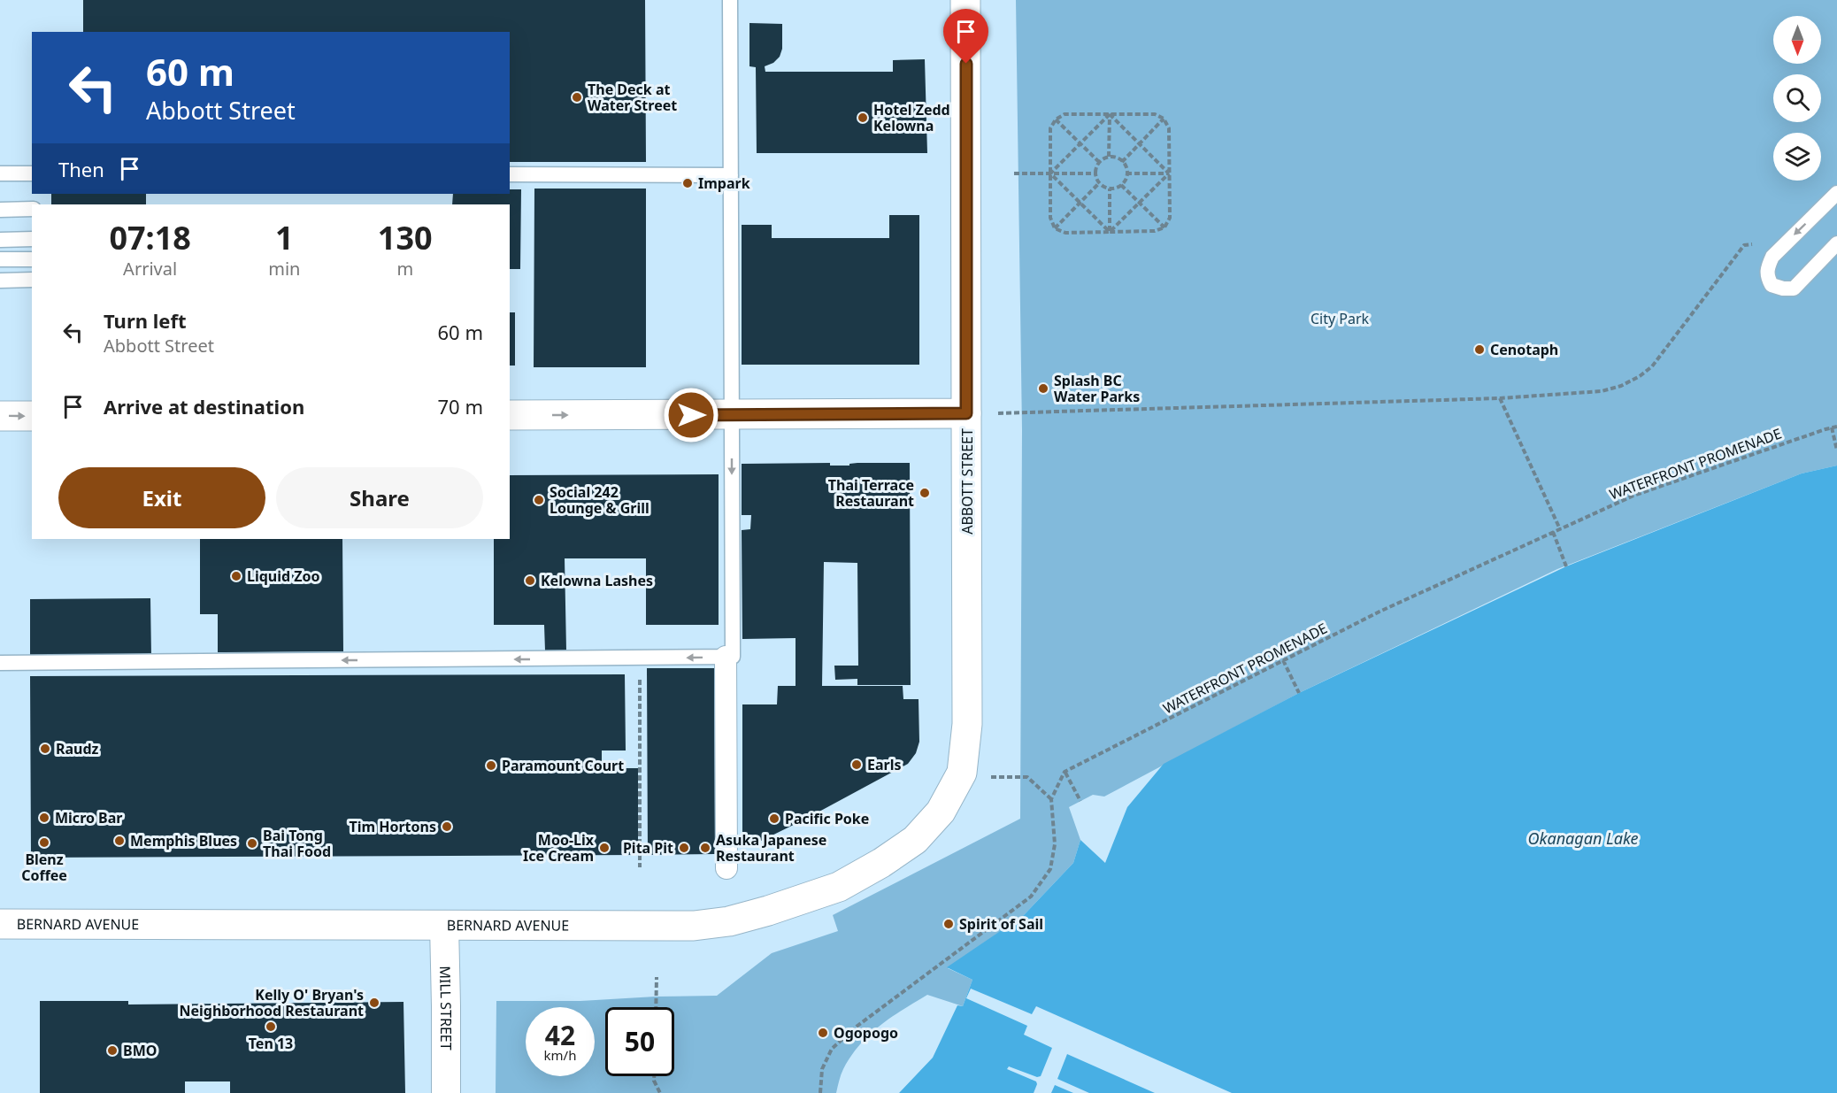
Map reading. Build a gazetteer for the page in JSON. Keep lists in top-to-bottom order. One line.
{"streets":{"street":["ABBOTT STREET","BERNARD AVENUE","MILL STREET"],"path":["WATERFRONT PROMENADE"]},"crossings":[["ABBOTT STREET","BERNARD AVENUE"],["BERNARD AVENUE","MILL STREET"]],"water":["Okanagan Lake"],"parks":["City Park"],"places":["The Deck at Water Street","Hotel Zedd Kelowna","Impark","Cenotaph","Splash BC Water Parks","Thai Terrace Restaurant","Social 242 Lounge & Grill","Liquid Zoo","Kelowna Lashes","Raudz","Earls","Paramount Court","Micro Bar","Pacific Poke","Tim Hortons","Memphis Blues","Blenz Coffee","Bai Tong Thai Food","Moo-Lix Ice Cream","Pita Pit","Asuka Japanese Restaurant","Spirit of Sail","Kelly O' Bryan's Neighborhood Restaurant","Ten 13","Ogopogo","BMO"],"north":"bottom","page":{"turn":["60 m","Abbott Street"],"then":"Then","eta":["07:18","Arrival","1","min","130","m"],"list":[{"name":"Turn left","note":"Abbott Street","value":"60 m"},{"name":"Arrive at destination","value":"70 m"}],"buttons":["Exit","Share"],"speed":"42 km/h","limit":"50"}}
